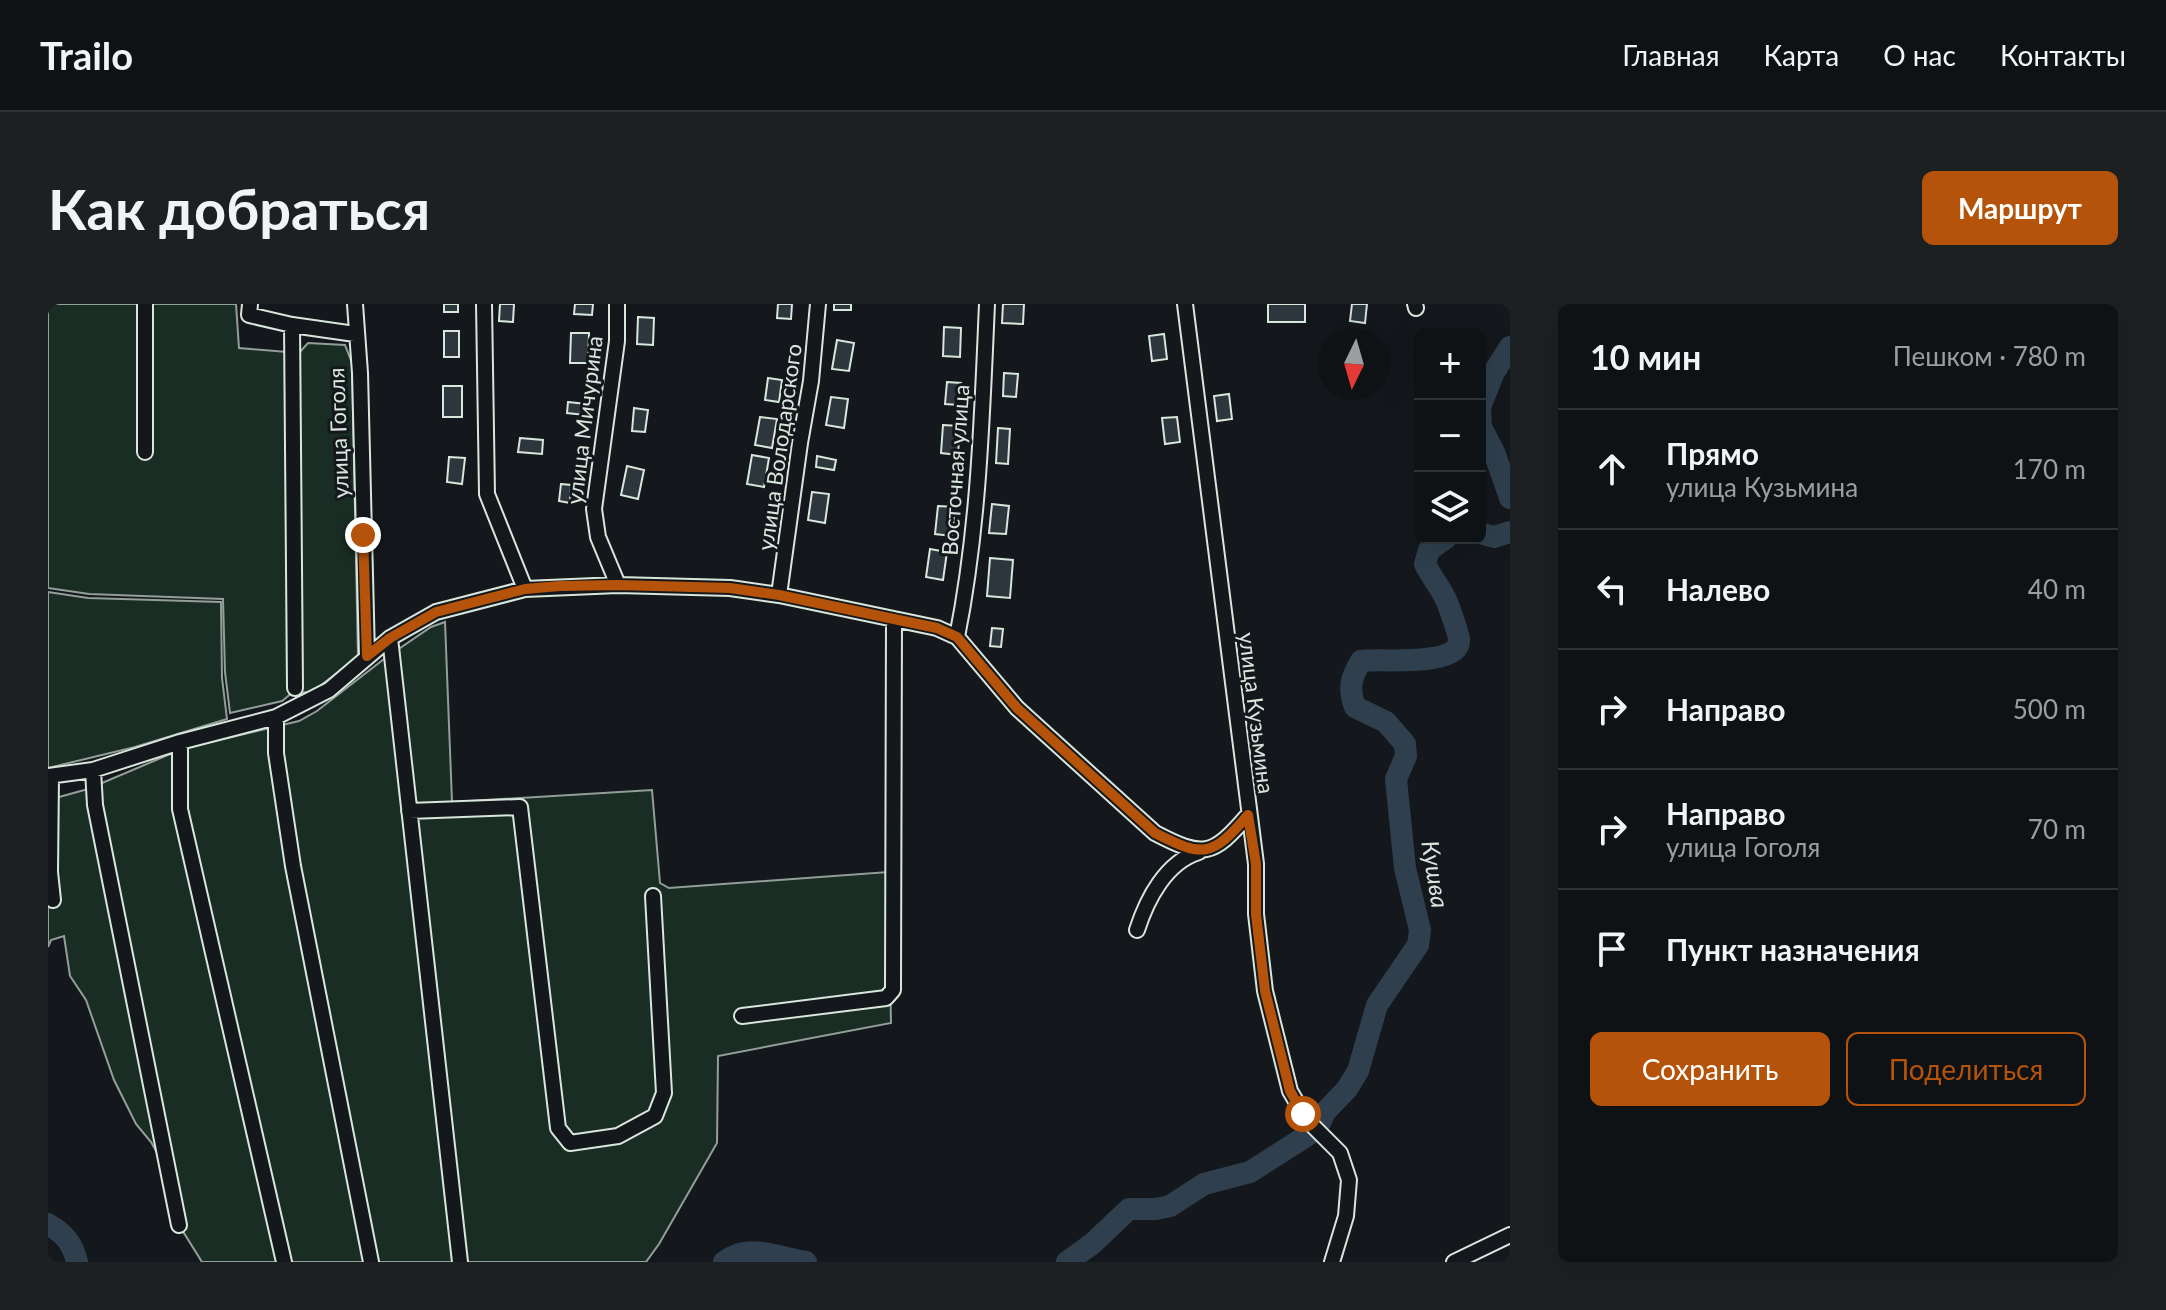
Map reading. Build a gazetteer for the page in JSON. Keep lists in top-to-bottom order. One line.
{"streets":{"street":["улица Мичурина","улица Гоголя","улица Володарского","Восточная улица","улица Кузьмина"]},"water":["Кушва"],"north":"bottom","page":{"header":"Trailo","nav":["Главная","Карта","О нас","Контакты"],"buttons":["Маршрут",["Сохранить","Поделиться"]],"title":"Как добраться","heading":["10 мин","Пешком · 780 m"],"map_buttons":["+","−"],"list":[["Прямо","улица Кузьмина","170 m"],["Налево","40 m"],["Направо","500 m"],["Направо","улица Гоголя","70 m"],"Пункт назначения"]}}
